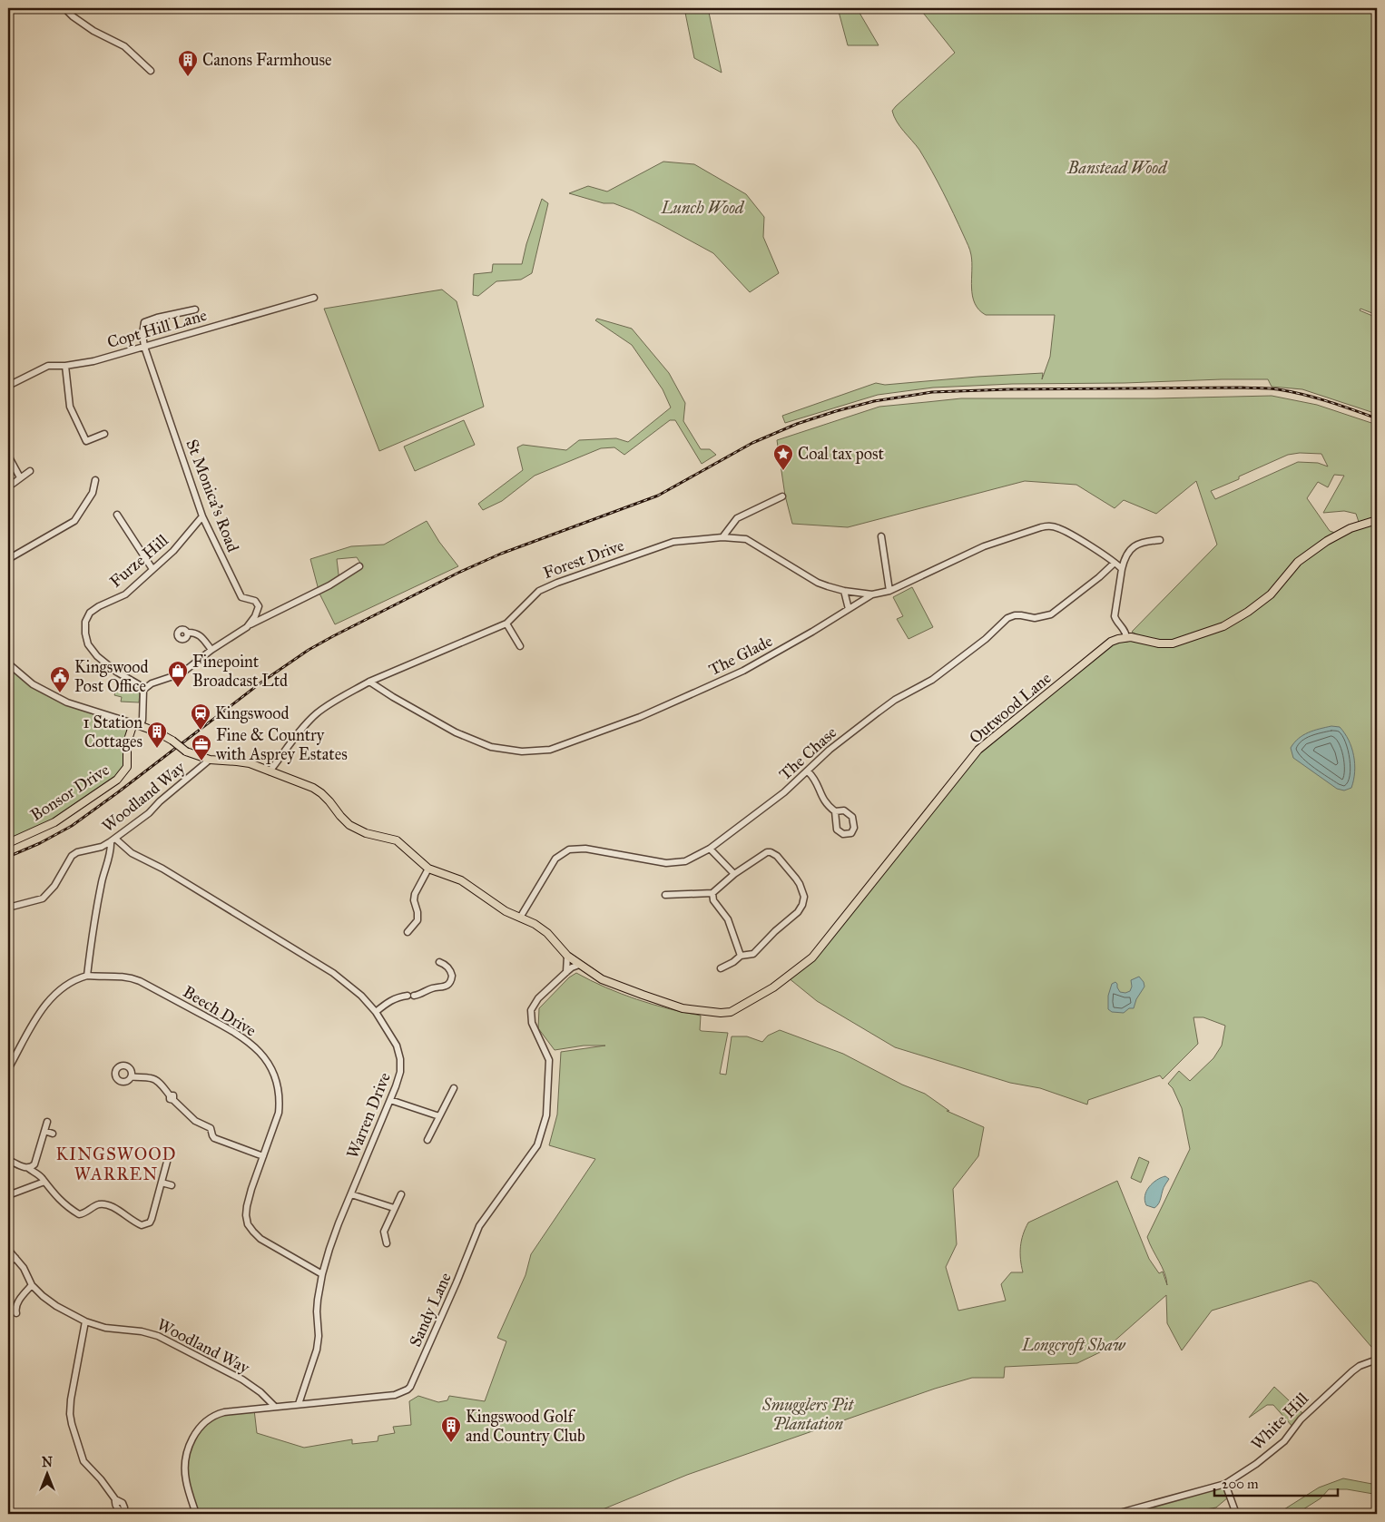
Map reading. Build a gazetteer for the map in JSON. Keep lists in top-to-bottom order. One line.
{"streets":{"main road":["Outwood Lane","Bonsor Drive"],"street":["Copt Hill Lane","St Monica's Road","Forest Drive","Furze Hill","The Glade","The Chase","Woodland Way","Beech Drive","Warren Drive","Sandy Lane","White Hill"]},"crossings":[["Copt Hill Lane","St Monica's Road"],["St Monica's Road","Furze Hill"],["Forest Drive","The Glade"],["The Glade","The Chase"],["Outwood Lane","The Chase"],["Outwood Lane","Sandy Lane"],["Woodland Way","Warren Drive"],["Woodland Way","Sandy Lane"],["Beech Drive","Warren Drive"],["Warren Drive","Sandy Lane"]],"districts":["KINGSWOOD WARREN"],"parks":["Banstead Wood","Lunch Wood","Longcroft Shaw","Smugglers Pit Plantation"],"places":{"building":["Canons Farmhouse","1 Station Cottages","Kingswood Golf and Country Club"],"place":["Coal tax post"],"shop":["Finepoint Broadcast Ltd"],"public building":["Kingswood Post Office"],"station":["Kingswood"],"office":["Fine & Country with Asprey Estates"]},"scale_bar":"200 m","north":"top"}
